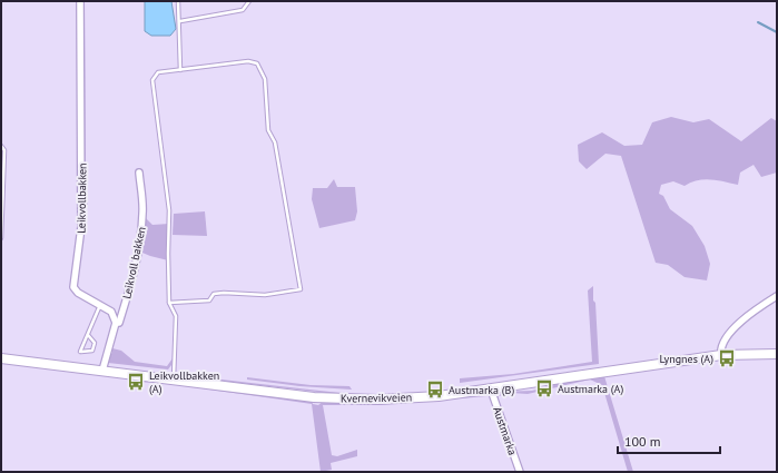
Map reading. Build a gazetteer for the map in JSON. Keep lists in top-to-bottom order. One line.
{"streets":{"main road":["Kvernevikveien"],"street":["Leikvollbakken","Leikvoll bakken","Austmarka"]},"crossings":[["Leikvollbakken","Leikvoll bakken"],["Kvernevikveien","Austmarka"]],"places":{"bus stop":["Lyngnes (A)","Leikvollbakken (A)","Austmarka (A)","Austmarka (B)"]},"scale_bar":"100 m"}
